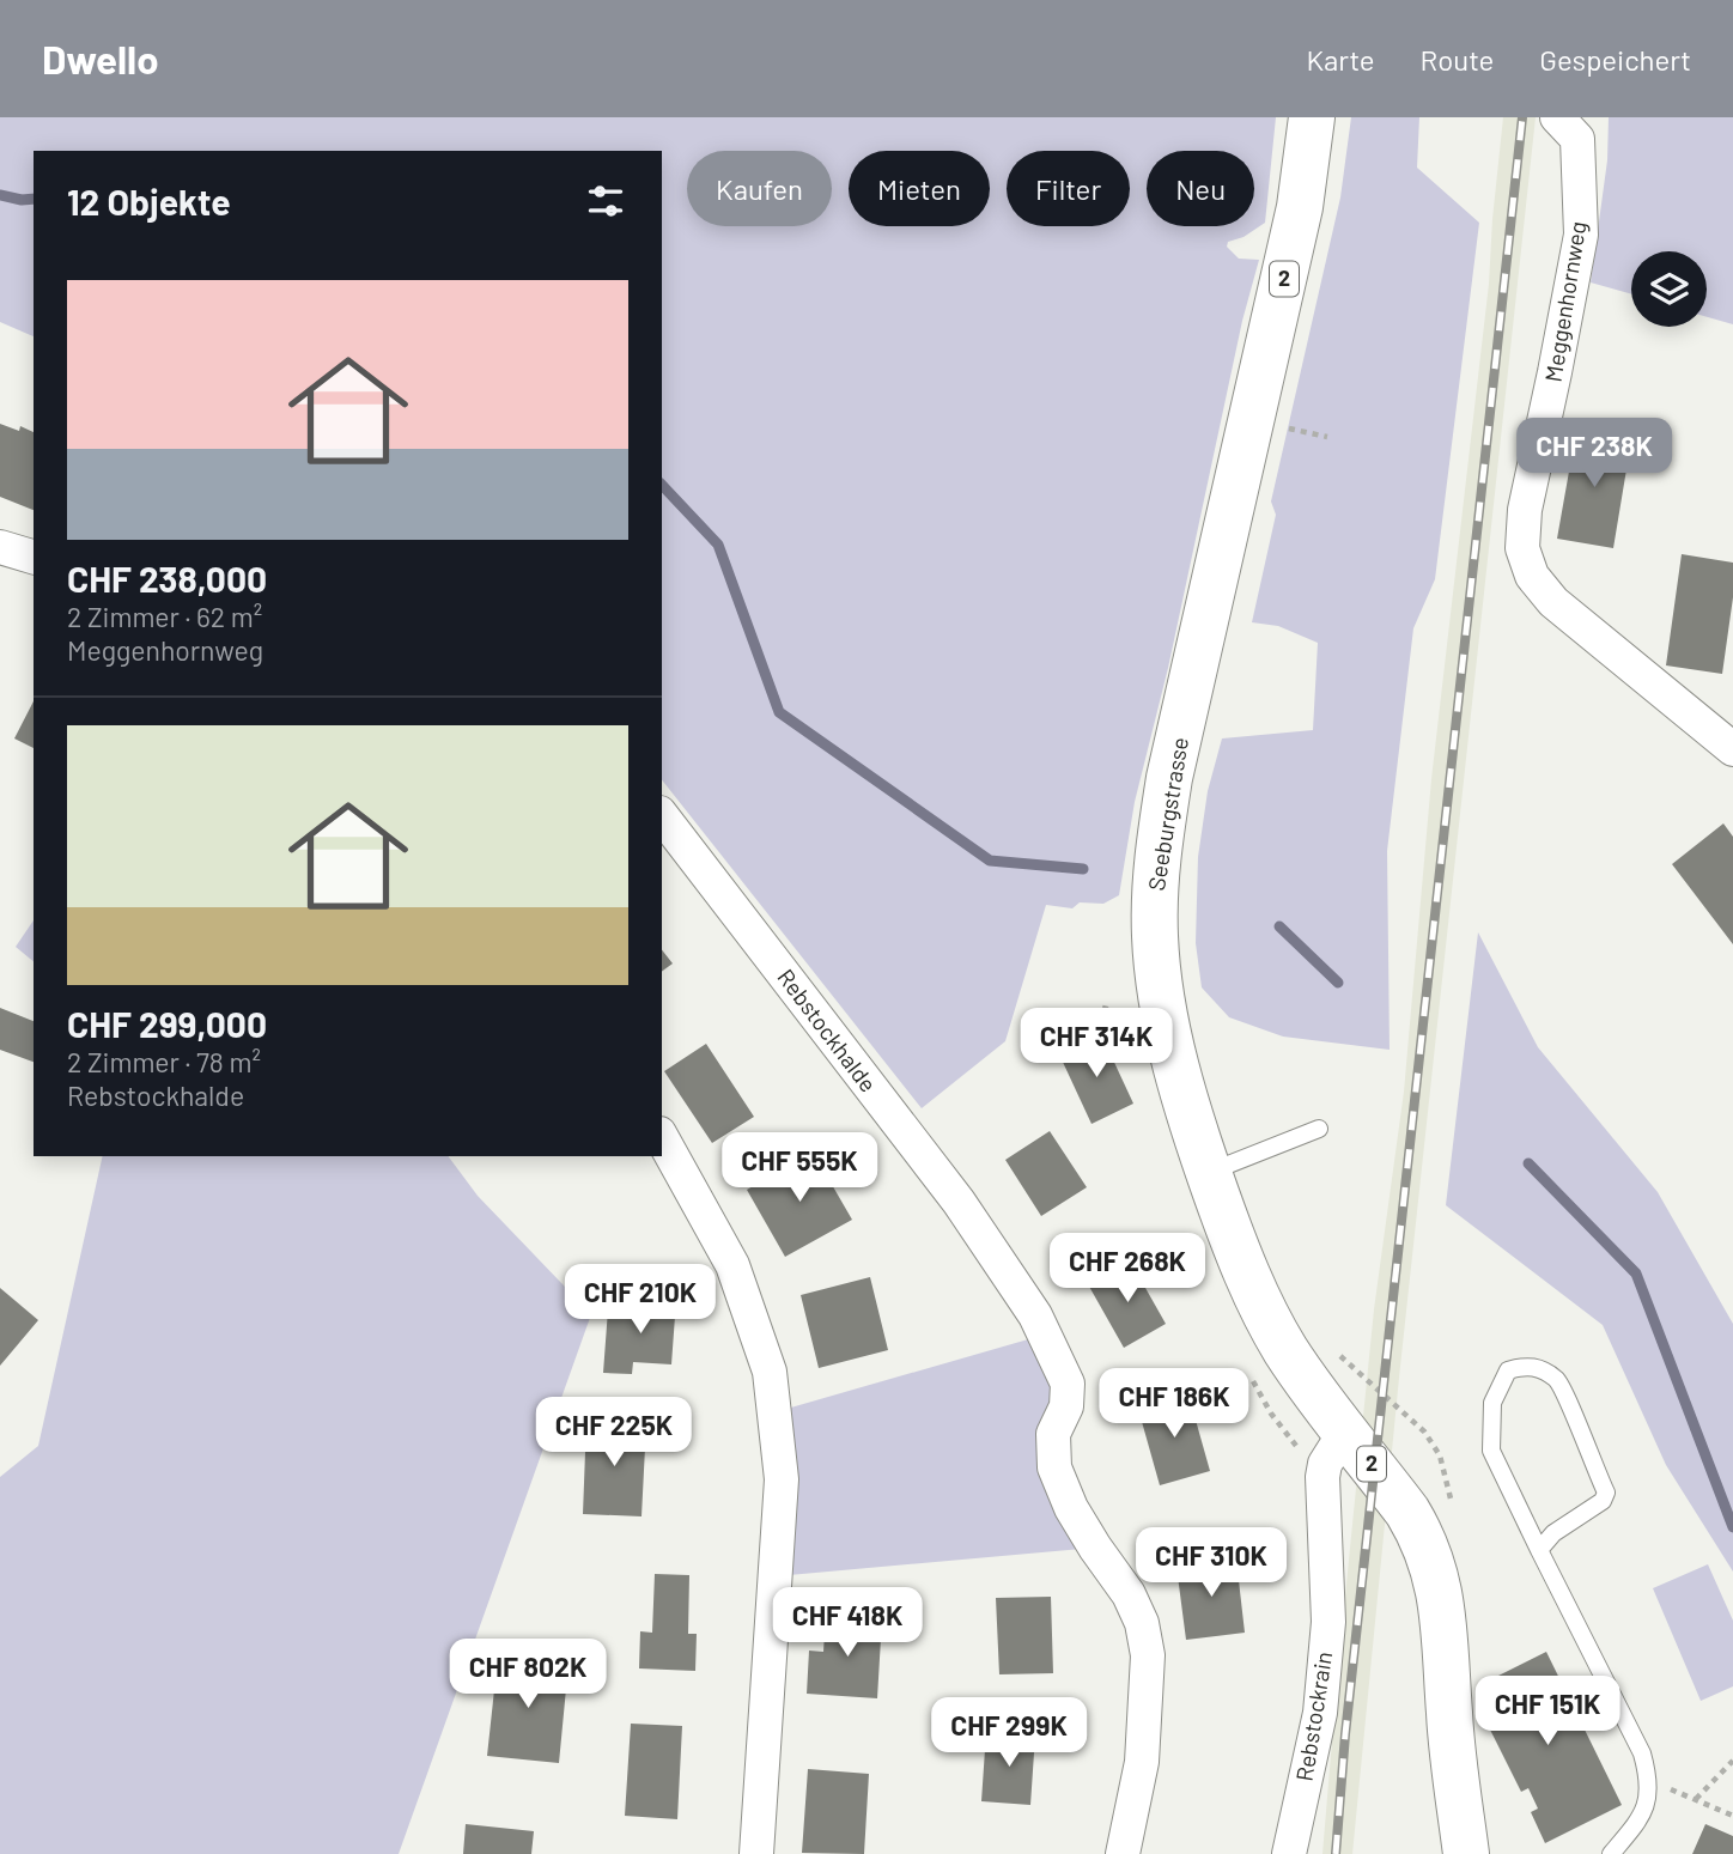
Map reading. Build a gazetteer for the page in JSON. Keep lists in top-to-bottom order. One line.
{"streets":{"main road":["2","Seeburgstrasse"],"street":["Meggenhornweg","Rebstockhalde","Rebstockrain"]},"crossings":[["Seeburgstrasse","Rebstockrain"]],"page":{"header":"Dwello","nav":["Karte","Route","Gespeichert"],"chip":["Kaufen","Mieten","Filter","Neu"],"heading":"12 Objekte","list":[{"name":"CHF 238,000","note":"2 Zimmer · 62 m² · Meggenhornweg"},{"name":"CHF 299,000","note":"2 Zimmer · 78 m² · Rebstockhalde"}],"price":["CHF 238K","CHF 314K","CHF 555K","CHF 268K","CHF 210K","CHF 186K","CHF 225K","CHF 310K","CHF 418K","CHF 802K","CHF 151K","CHF 299K"]}}
